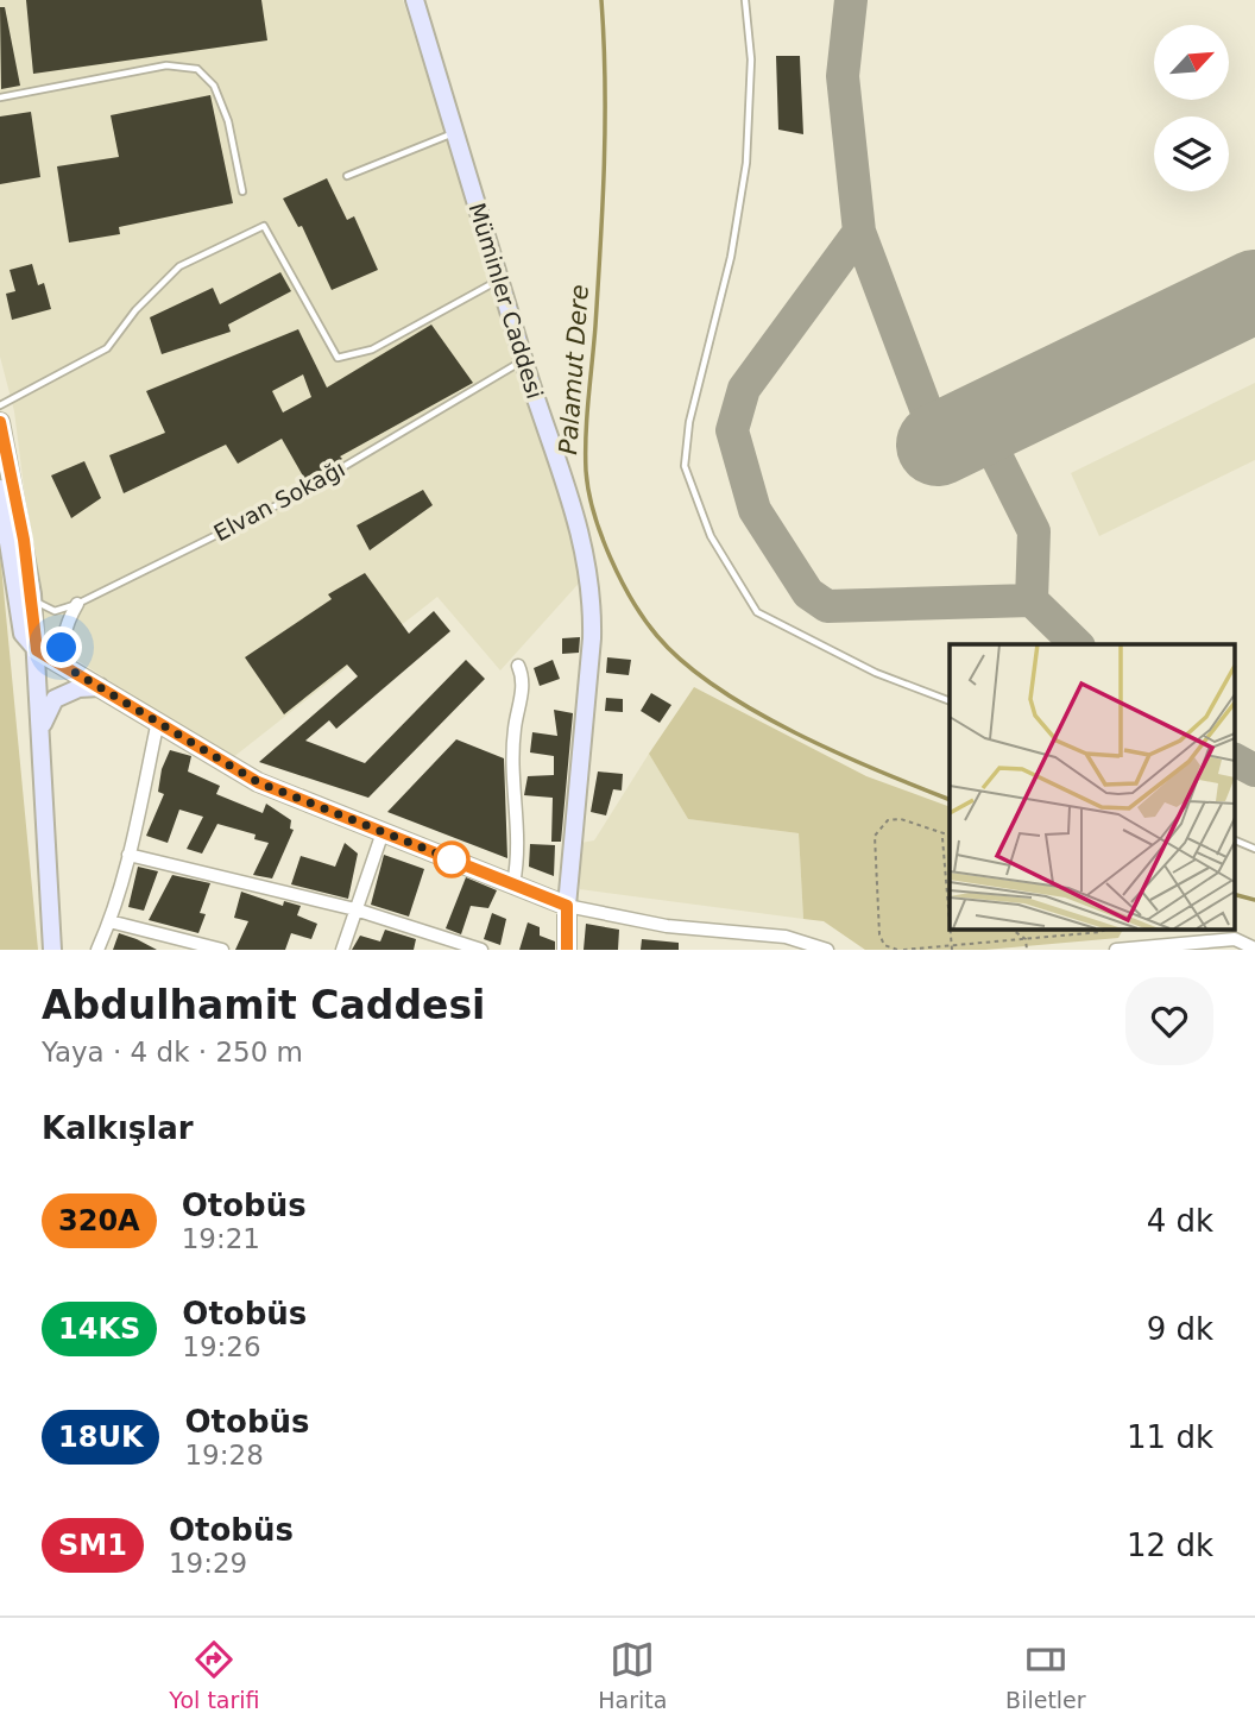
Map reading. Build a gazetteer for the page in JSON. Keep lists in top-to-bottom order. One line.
{"streets":{"main road":["Müminler Caddesi"],"lane":["Elvan Sokağı"]},"crossings":[["Müminler Caddesi","Elvan Sokağı"]],"water":["Palamut Dere"],"lines":["bus line 320A"],"north":"top right","page":{"heading":[["Abdulhamit Caddesi","Yaya · 4 dk · 250 m"],"Kalkışlar"],"list":[{"mark":"320A","name":"Otobüs","note":"19:21","value":"4 dk"},{"mark":"14KS","name":"Otobüs","note":"19:26","value":"9 dk"},{"mark":"18UK","name":"Otobüs","note":"19:28","value":"11 dk"},{"mark":"SM1","name":"Otobüs","note":"19:29","value":"12 dk"}],"tabs":["Yol tarifi","Harita","Biletler"]}}
